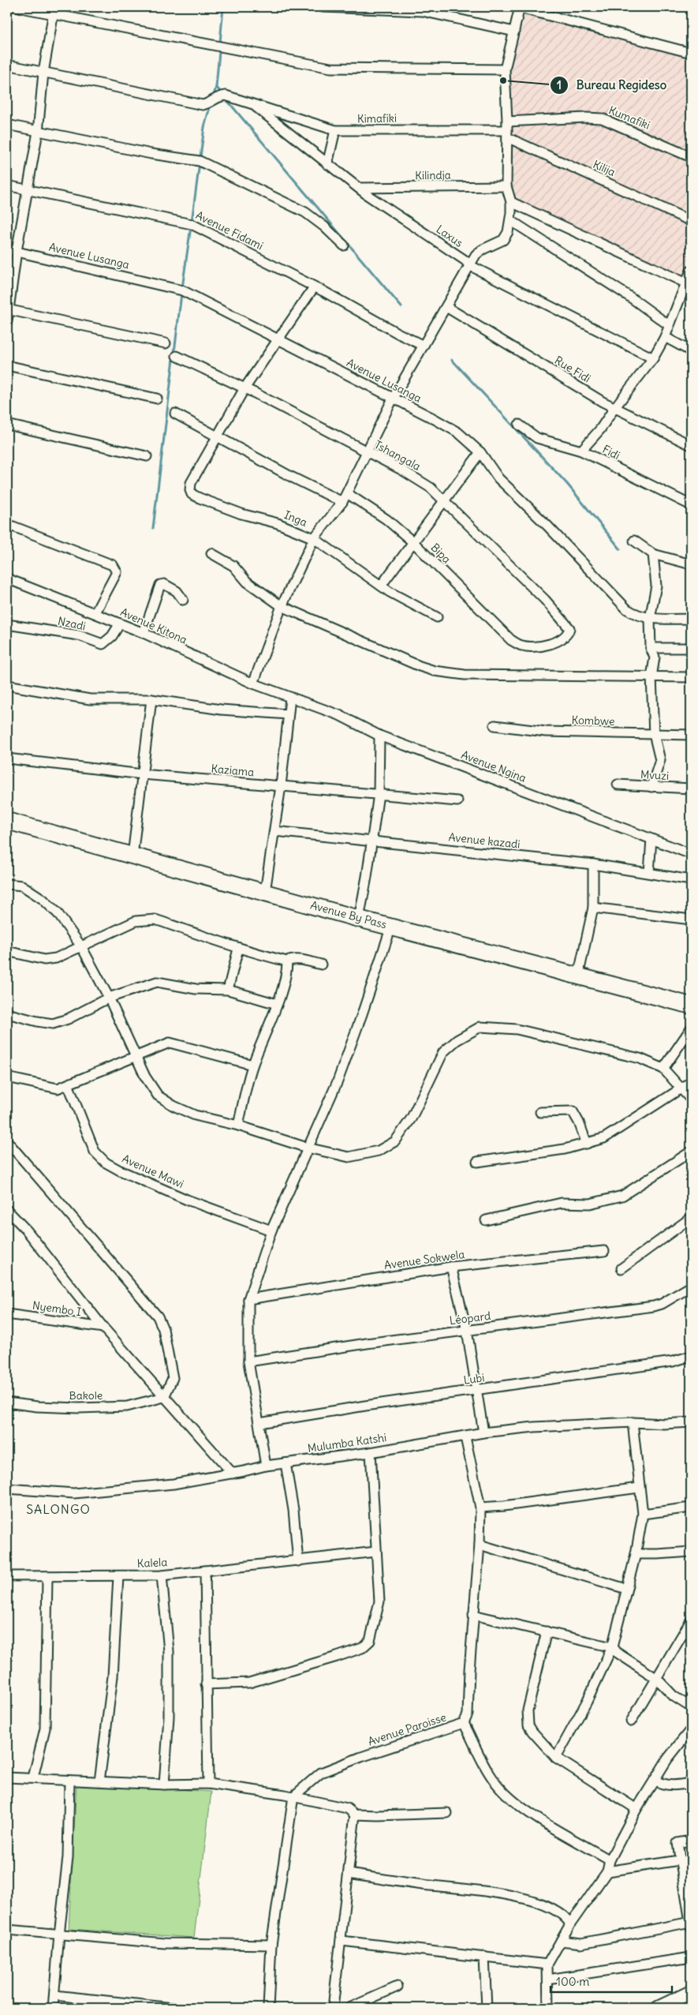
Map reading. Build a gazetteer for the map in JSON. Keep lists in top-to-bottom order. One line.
{"streets":{"highway":["Avenue By Pass"],"street":["Kumafiki","Kimafiki","Kilija","Kilindja","Avenue Fidami","Laxus","Avenue Lusanga","Rue Fidi","Fidi","Tshangala","Inga","Bipa","Nzadi","Avenue Kitona","Kombwe","Avenue Ngina","Kaziama","Mvuzi","Avenue kazadi","Avenue Mawi","Avenue Sokwela","Nyembo I","Léopard","Lubi","Bakole","Mulumba Katshi","Kalela","Avenue Paroisse"]},"crossings":[["Kumafiki","Kimafiki"],["Kumafiki","Kilija"],["Kimafiki","Kilija"],["Kimafiki","Laxus"],["Kilindja","Laxus"],["Tshangala","Bipa"],["Nzadi","Avenue Kitona"],["Avenue Kitona","Avenue Ngina"]],"districts":["SALONGO"],"places":["Bureau Regideso"],"scale_bar":"100 m"}
